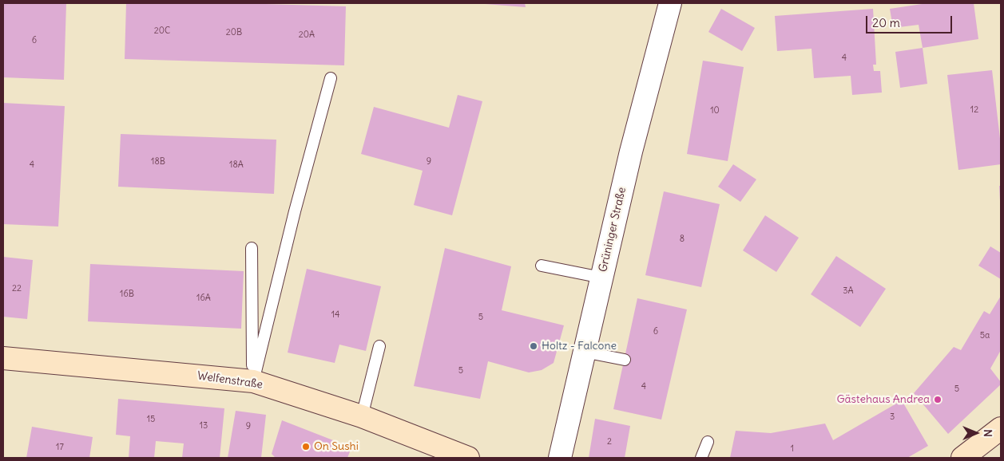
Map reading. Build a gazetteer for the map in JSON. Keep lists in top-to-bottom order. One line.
{"streets":{"street":["Grüninger Straße","Welfenstraße"]},"places":["Holtz - Falcone","Gästehaus Andrea","On Sushi"],"house_numbers":["20C","20B","20A","6","4","12","10","18B","9","4","18A","8","22","3A","16B","16A","14","5","6","5a","5","4","5","3","15","13","9","2","17","1"],"scale_bar":"20 m","north":"right"}
